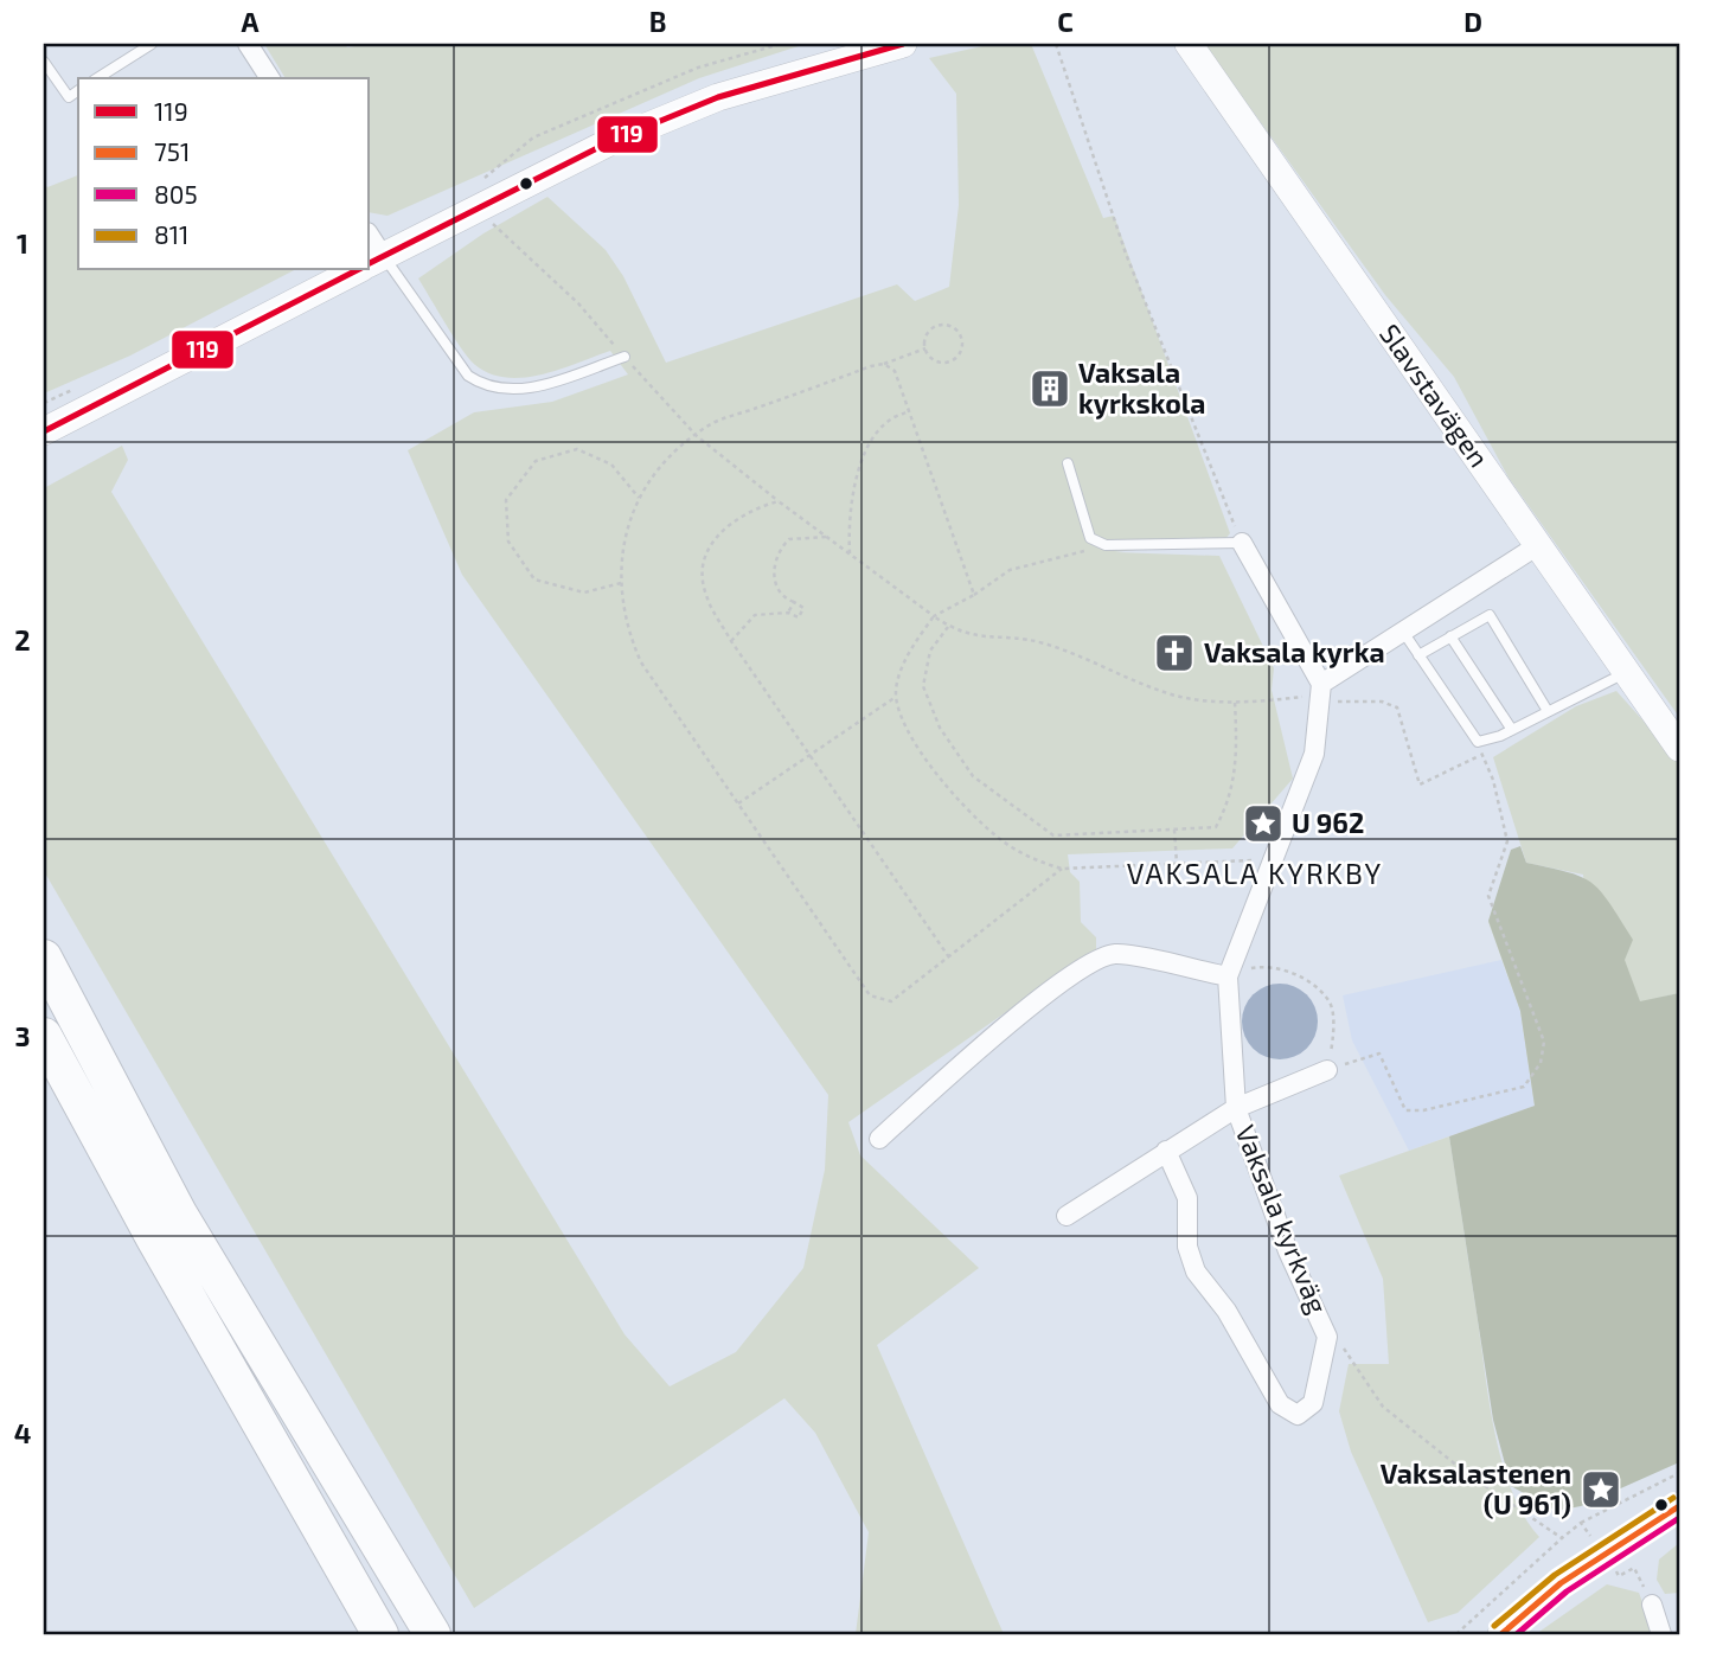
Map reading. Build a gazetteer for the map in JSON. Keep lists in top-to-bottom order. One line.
{"streets":{"street":["Slavstavägen","Vaksala kyrkväg"]},"districts":["VAKSALA KYRKBY"],"places":{"building":["Vaksala kyrkskola"],"church":["Vaksala kyrka"],"place":["U 962","Vaksalastenen (U 961)"]},"lines":["transit line 119","transit line 811","transit line 751","transit line 805"],"legend":["119","751","805","811"],"grid":{"columns":["A","B","C","D"],"rows":["1","2","3","4"]}}
